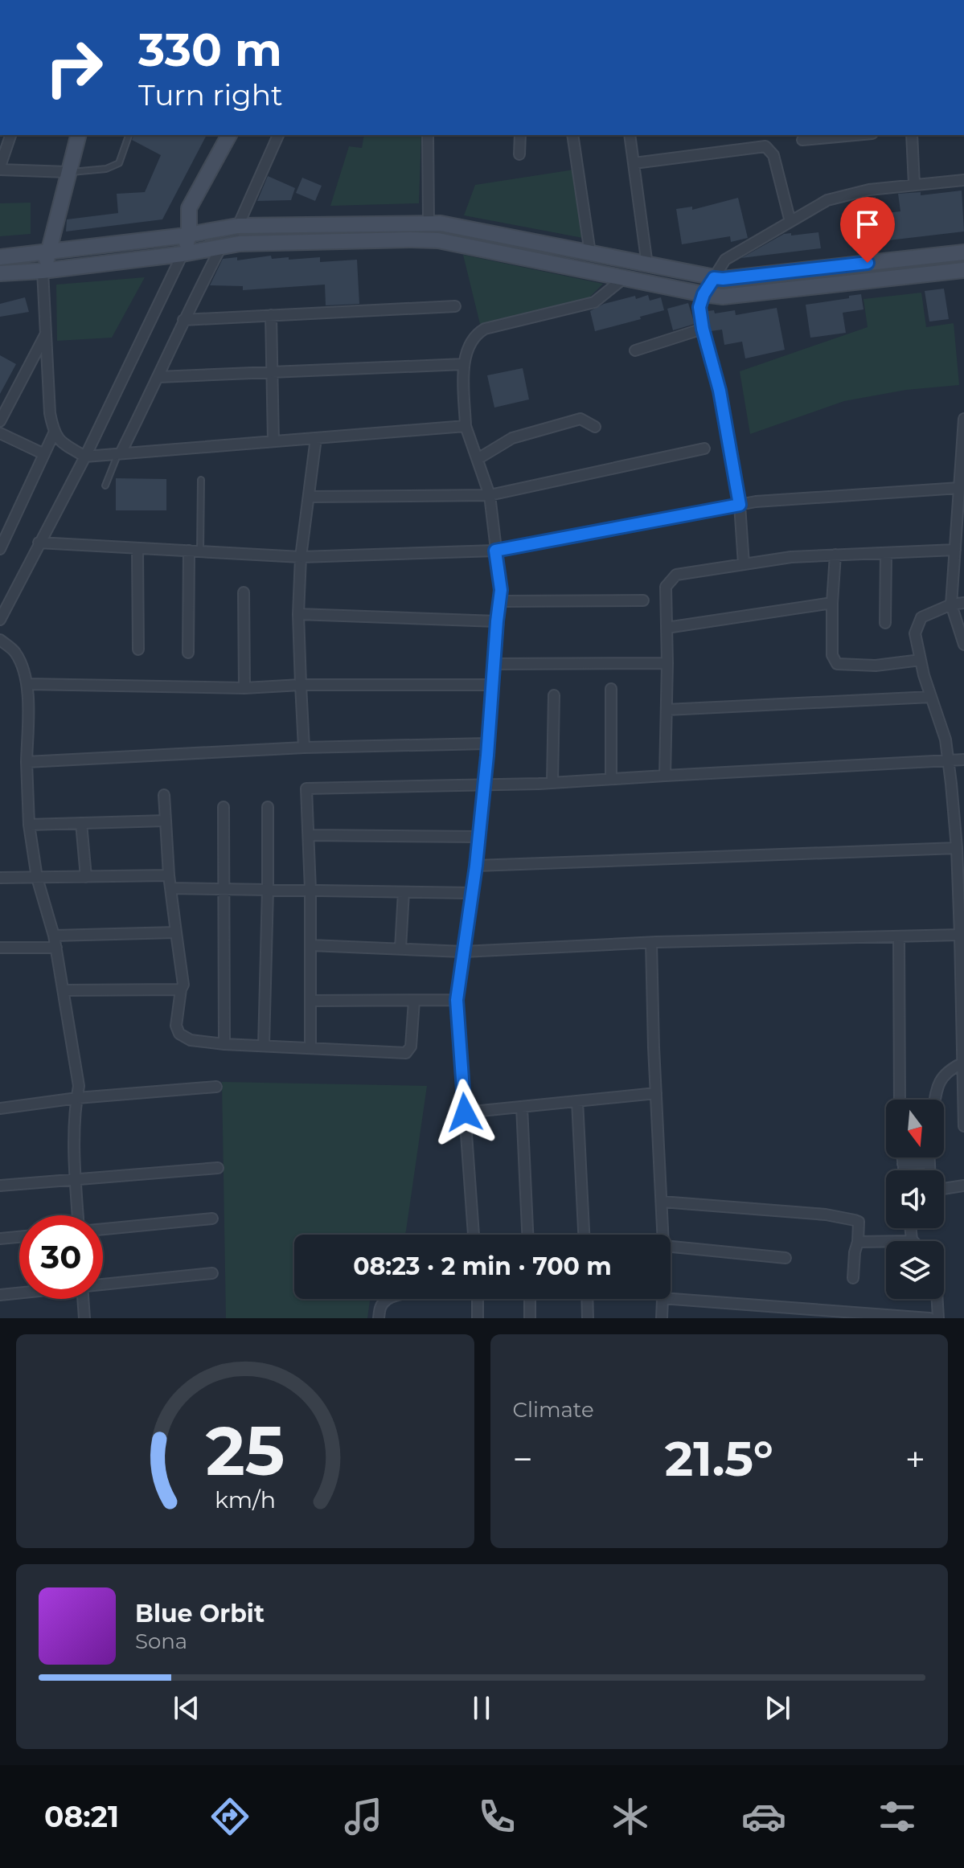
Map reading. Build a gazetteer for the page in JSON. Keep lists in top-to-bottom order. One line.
{"north":"bottom","page":{"turn":["330 m","Turn right"],"limit":"30","trip":"08:23 · 2 min · 700 m","tile":"Climate","heat":["−","21.5°","+"],"song":["Blue Orbit","Sona"],"tabs":"08:21","gauge":["25","km/h"]}}
